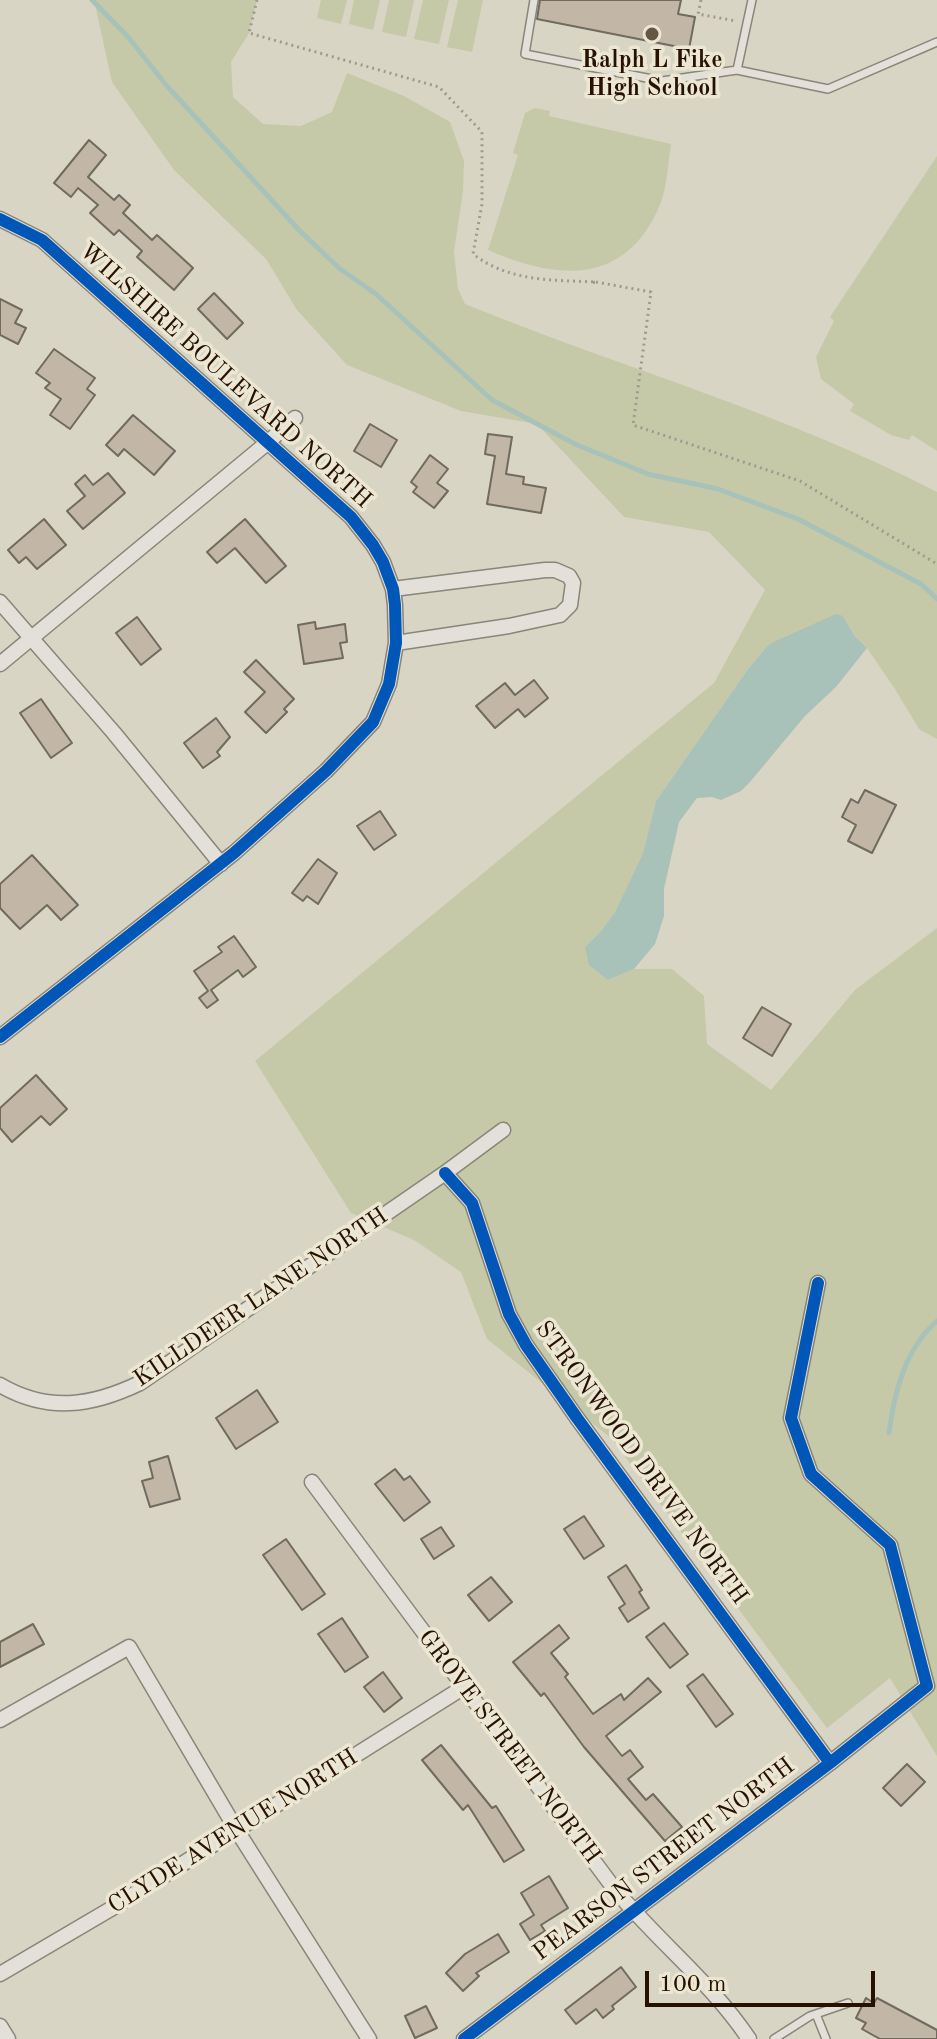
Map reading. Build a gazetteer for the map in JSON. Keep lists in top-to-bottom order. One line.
{"streets":{"street":["WILSHIRE BOULEVARD NORTH","KILLDEER LANE NORTH","STRONWOOD DRIVE NORTH","GROVE STREET NORTH","CLYDE AVENUE NORTH","PEARSON STREET NORTH"]},"crossings":[["KILLDEER LANE NORTH","STRONWOOD DRIVE NORTH"],["STRONWOOD DRIVE NORTH","PEARSON STREET NORTH"],["GROVE STREET NORTH","CLYDE AVENUE NORTH"],["GROVE STREET NORTH","PEARSON STREET NORTH"]],"places":["Ralph L Fike High School"],"scale_bar":"100 m"}
